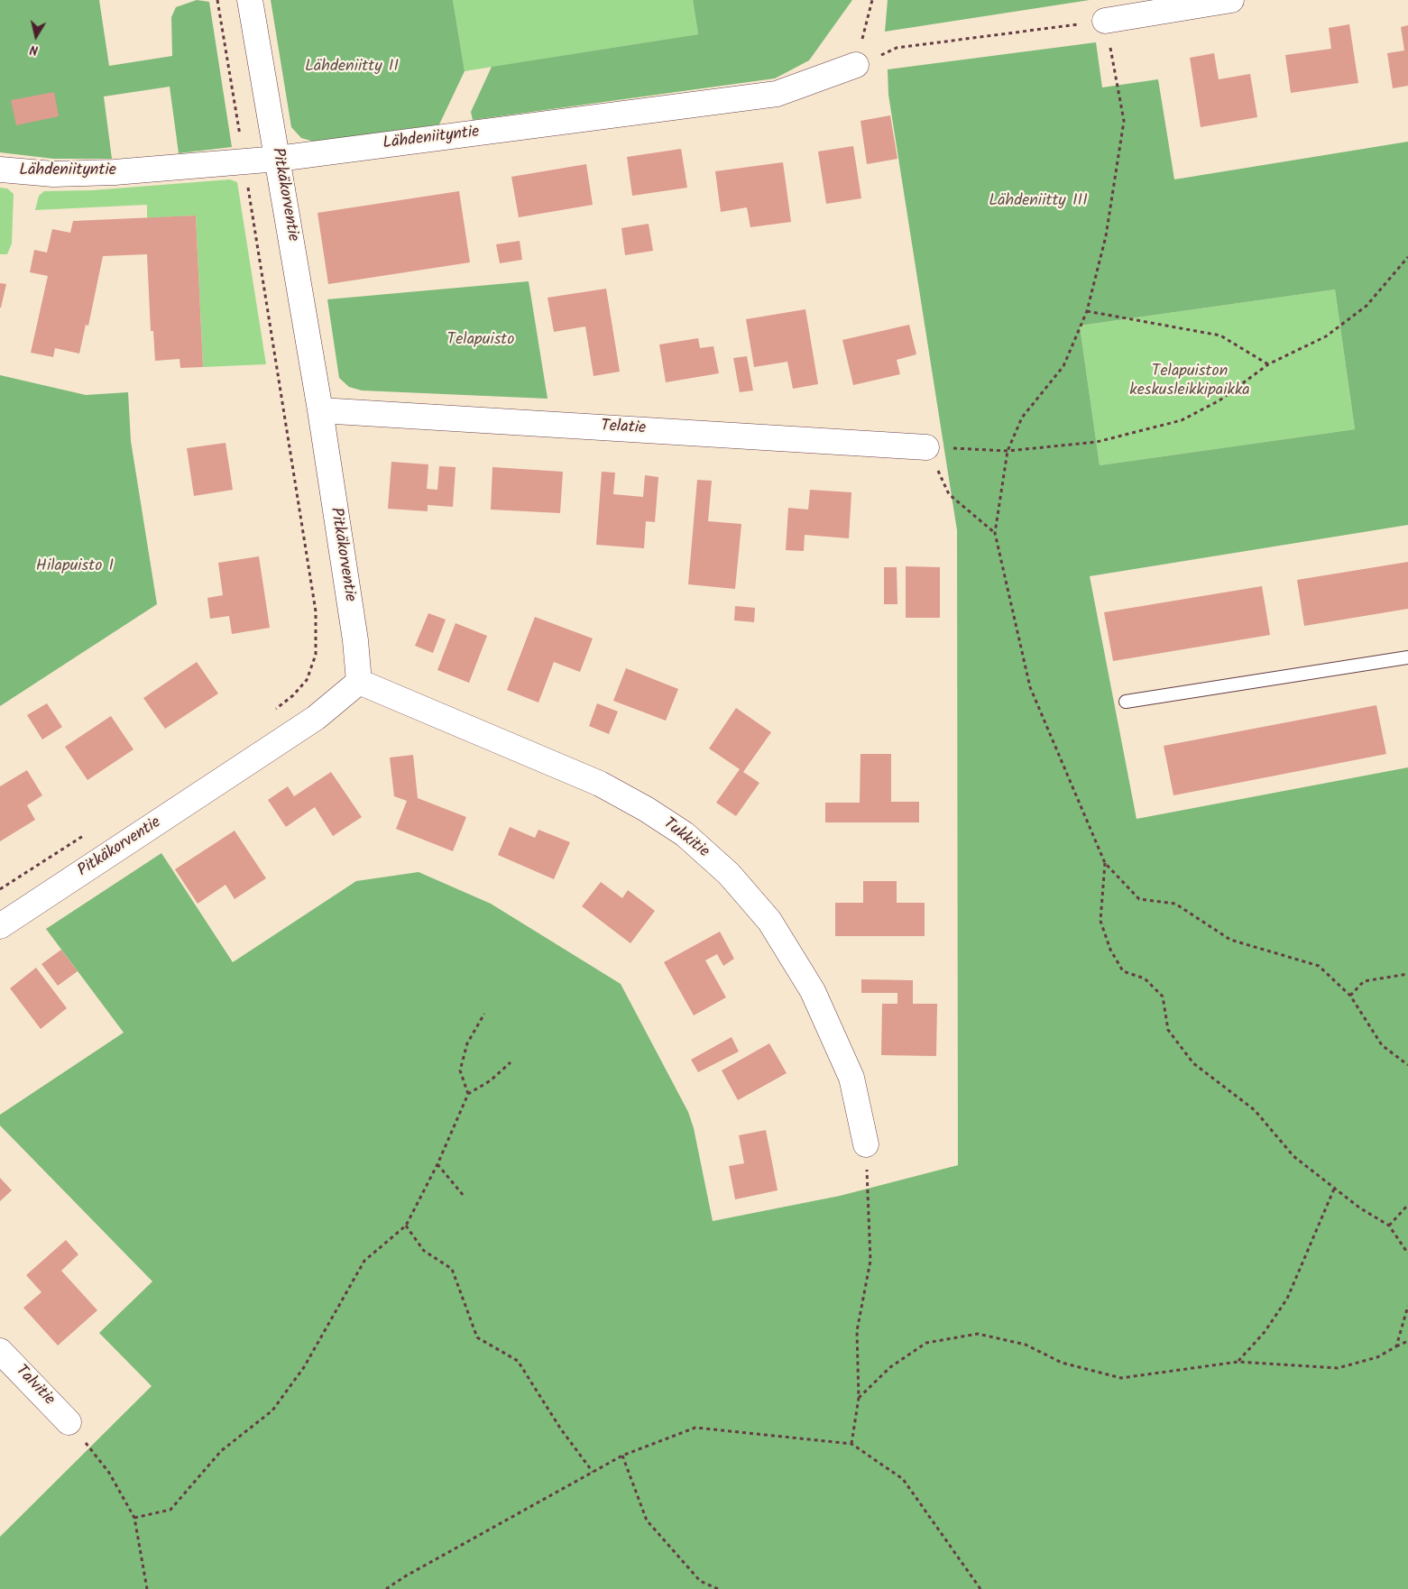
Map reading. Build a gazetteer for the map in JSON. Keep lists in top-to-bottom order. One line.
{"streets":{"street":["Lähdeniityntie","Pitkäkorventie","Telatie","Tukkitie","Talvitie"]},"crossings":[["Lähdeniityntie","Pitkäkorventie"],["Pitkäkorventie","Telatie"],["Pitkäkorventie","Tukkitie"]],"parks":["Lähdeniitty II","Lähdeniitty III","Telapuisto","Telapuiston keskusleikkipaikka","Hilapuisto I"],"north":"bottom"}
